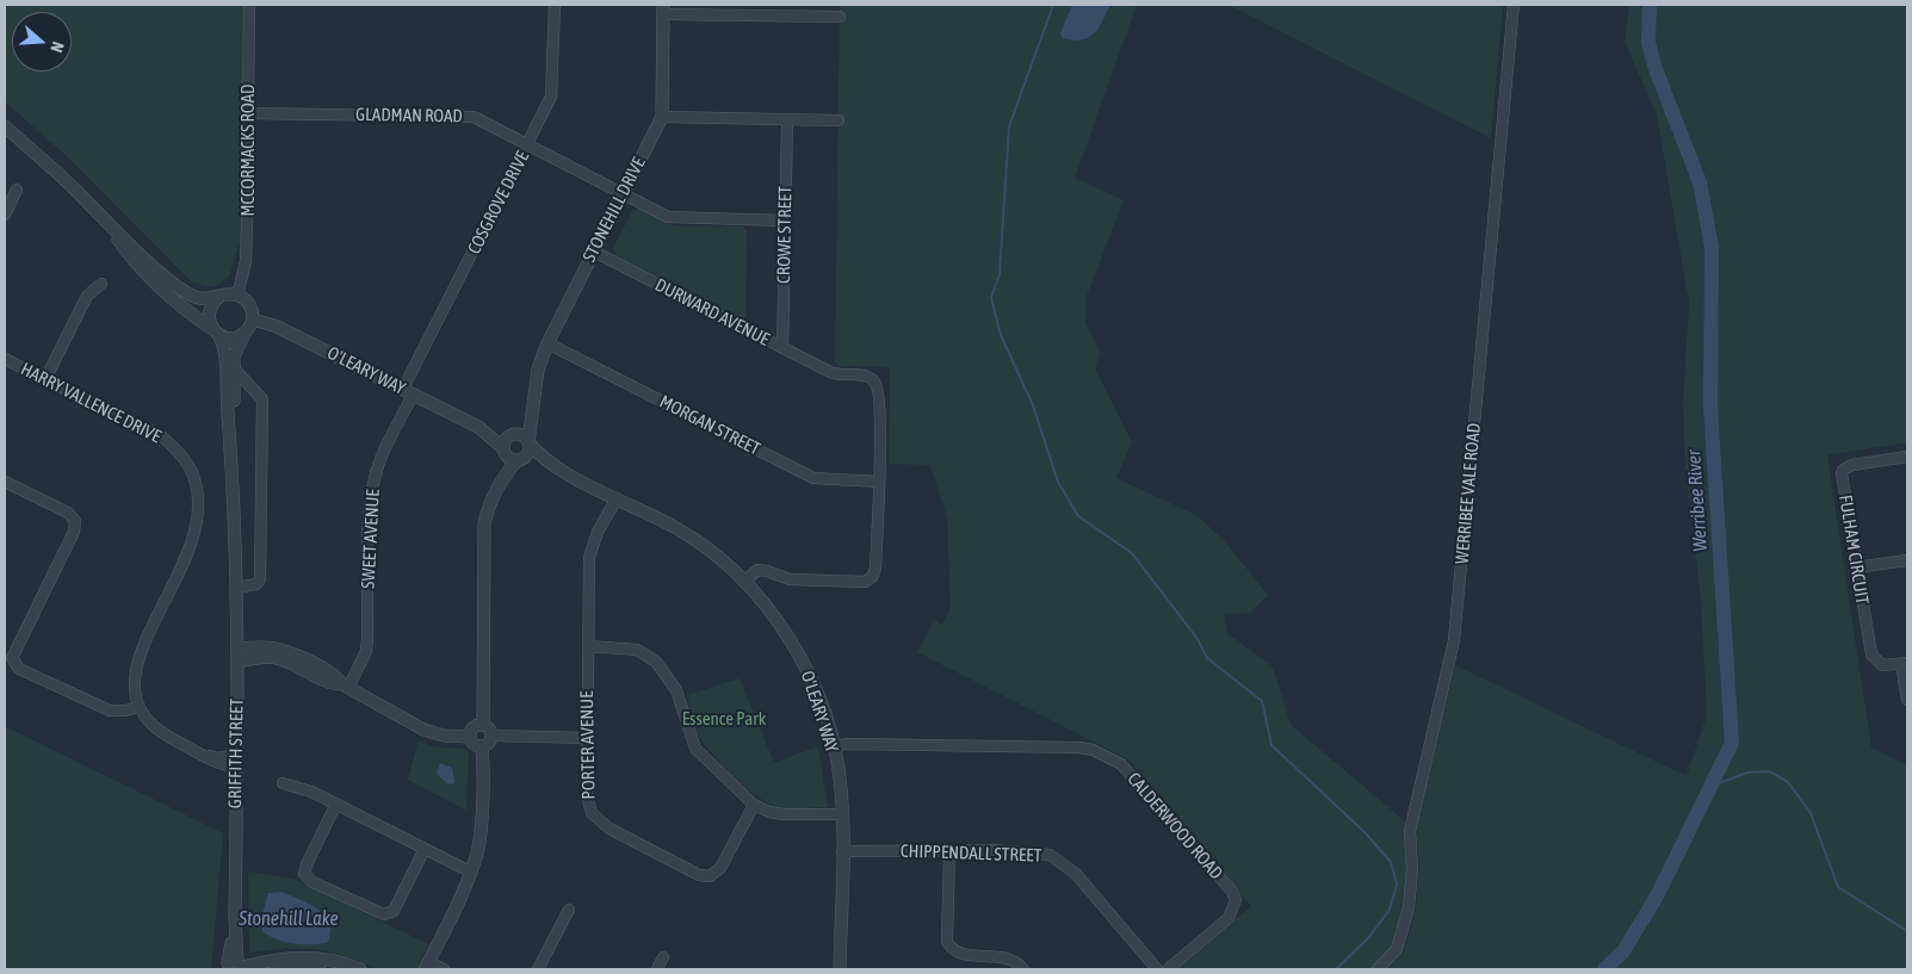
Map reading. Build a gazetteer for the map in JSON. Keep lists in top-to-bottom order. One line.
{"streets":{"street":["GLADMAN ROAD","MCCORMACKS ROAD","COSGROVE DRIVE","STONEHILL DRIVE","CROWE STREET","DURWARD AVENUE","O'LEARY WAY","HARRY VALLENCE DRIVE","MORGAN STREET","WERRIBEE VALE ROAD","SWEET AVENUE","FULHAM CIRCUIT","PORTER AVENUE","GRIFFITH STREET","CALDERWOOD ROAD","CHIPPENDALL STREET"]},"crossings":[["GLADMAN ROAD","MCCORMACKS ROAD"],["GLADMAN ROAD","COSGROVE DRIVE"],["GLADMAN ROAD","STONEHILL DRIVE"],["GLADMAN ROAD","CROWE STREET"],["MCCORMACKS ROAD","O'LEARY WAY"],["MCCORMACKS ROAD","GRIFFITH STREET"],["COSGROVE DRIVE","O'LEARY WAY"],["COSGROVE DRIVE","SWEET AVENUE"],["STONEHILL DRIVE","DURWARD AVENUE"],["STONEHILL DRIVE","MORGAN STREET"],["CROWE STREET","DURWARD AVENUE"],["DURWARD AVENUE","O'LEARY WAY"],["DURWARD AVENUE","MORGAN STREET"],["O'LEARY WAY","SWEET AVENUE"],["O'LEARY WAY","PORTER AVENUE"],["O'LEARY WAY","GRIFFITH STREET"],["O'LEARY WAY","CALDERWOOD ROAD"],["O'LEARY WAY","CHIPPENDALL STREET"],["HARRY VALLENCE DRIVE","GRIFFITH STREET"]],"water":["Werribee River","Stonehill Lake"],"parks":["Essence Park"],"north":"right"}
